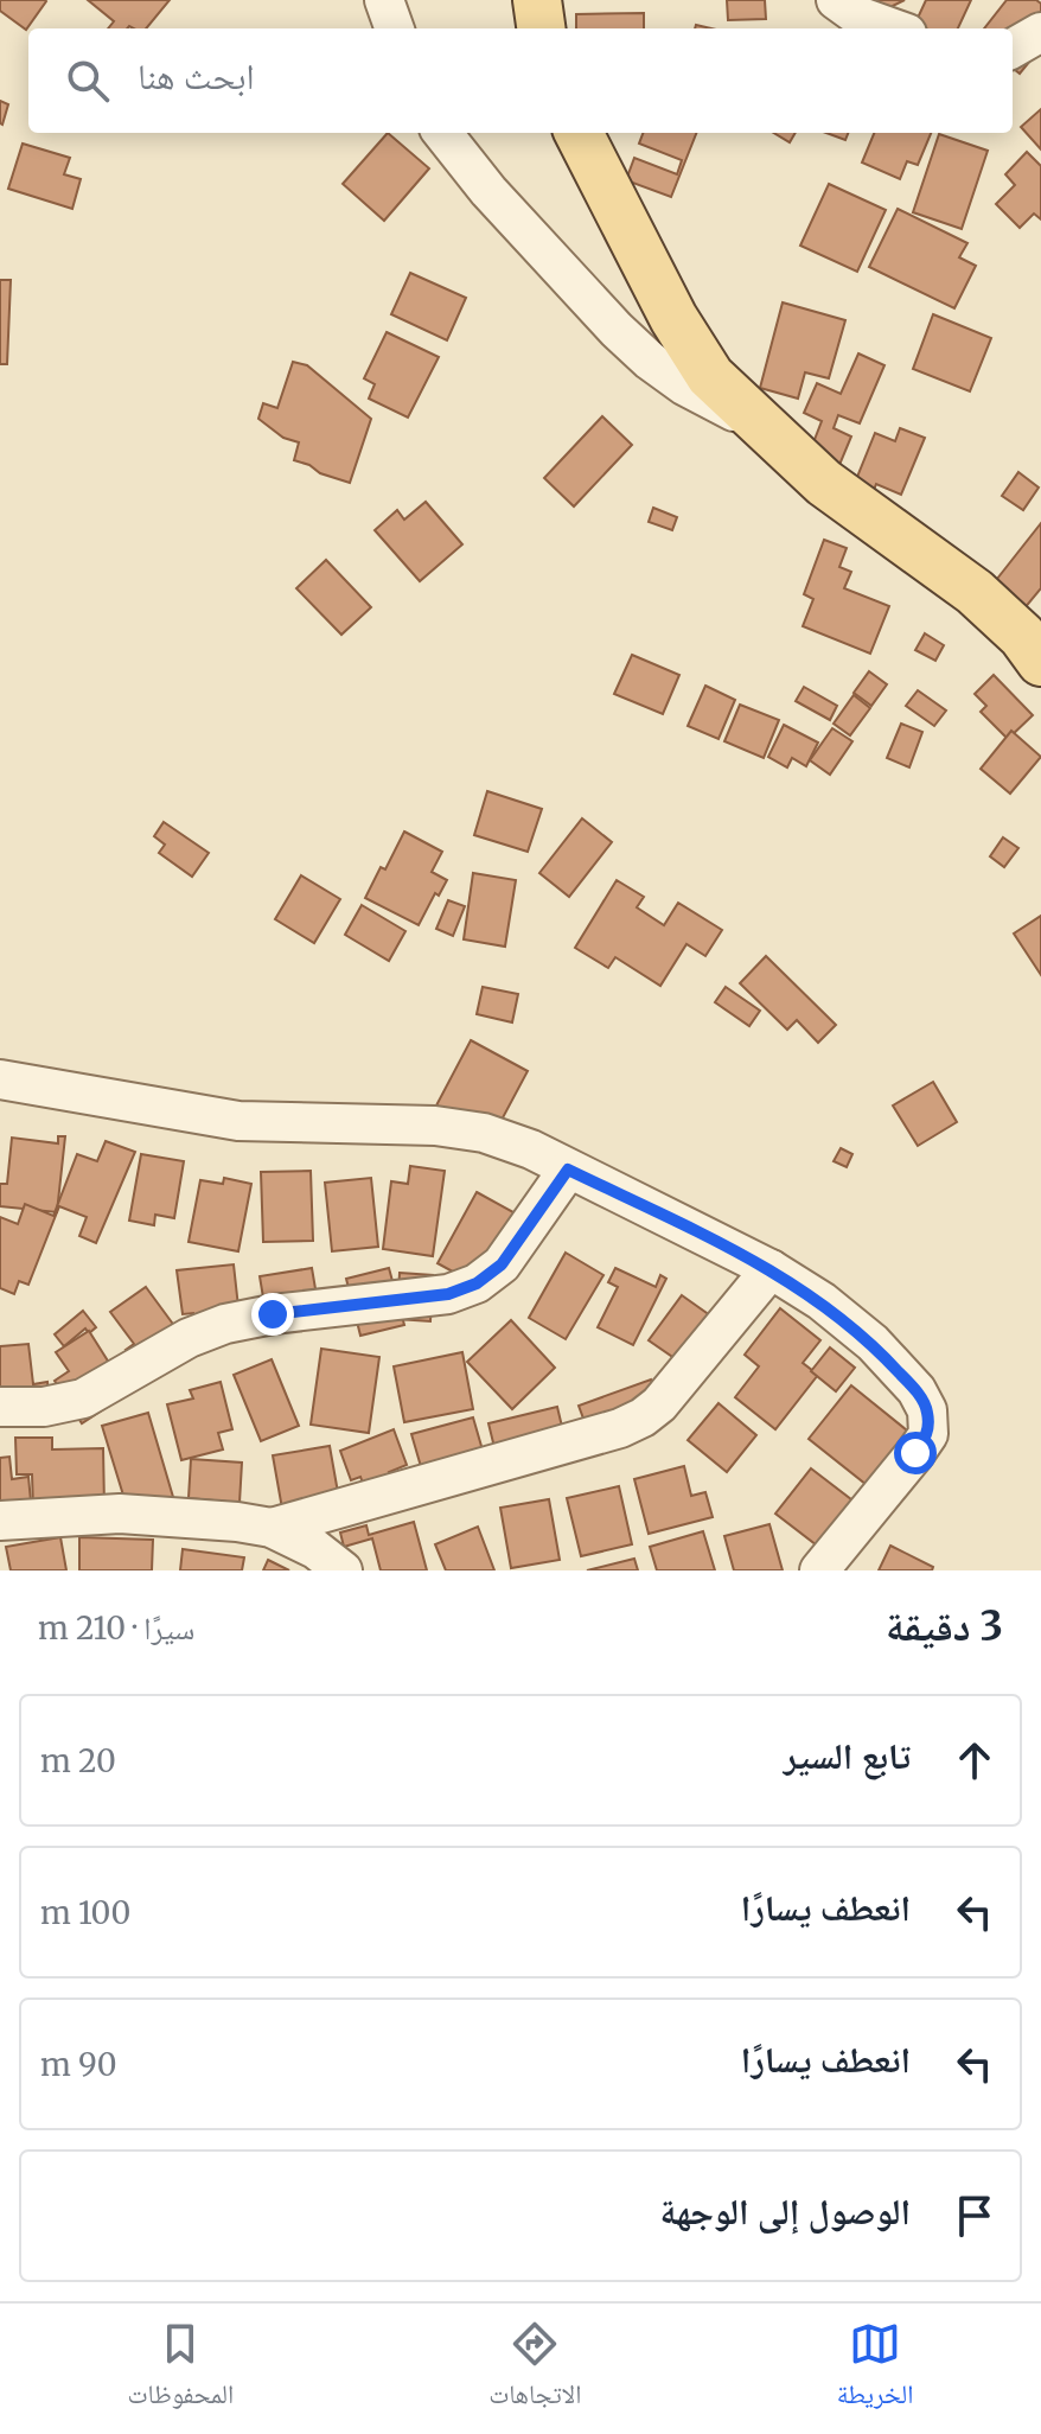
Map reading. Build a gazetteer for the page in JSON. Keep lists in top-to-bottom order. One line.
{"page":{"search":"ابحث هنا","heading":["3 دقيقة","سيرًا · 210 m"],"list":[["تابع السير","20 m"],["انعطف يسارًا","100 m"],["انعطف يسارًا","90 m"],"الوصول إلى الوجهة"],"nav":["الخريطة","الاتجاهات","المحفوظات"]}}
